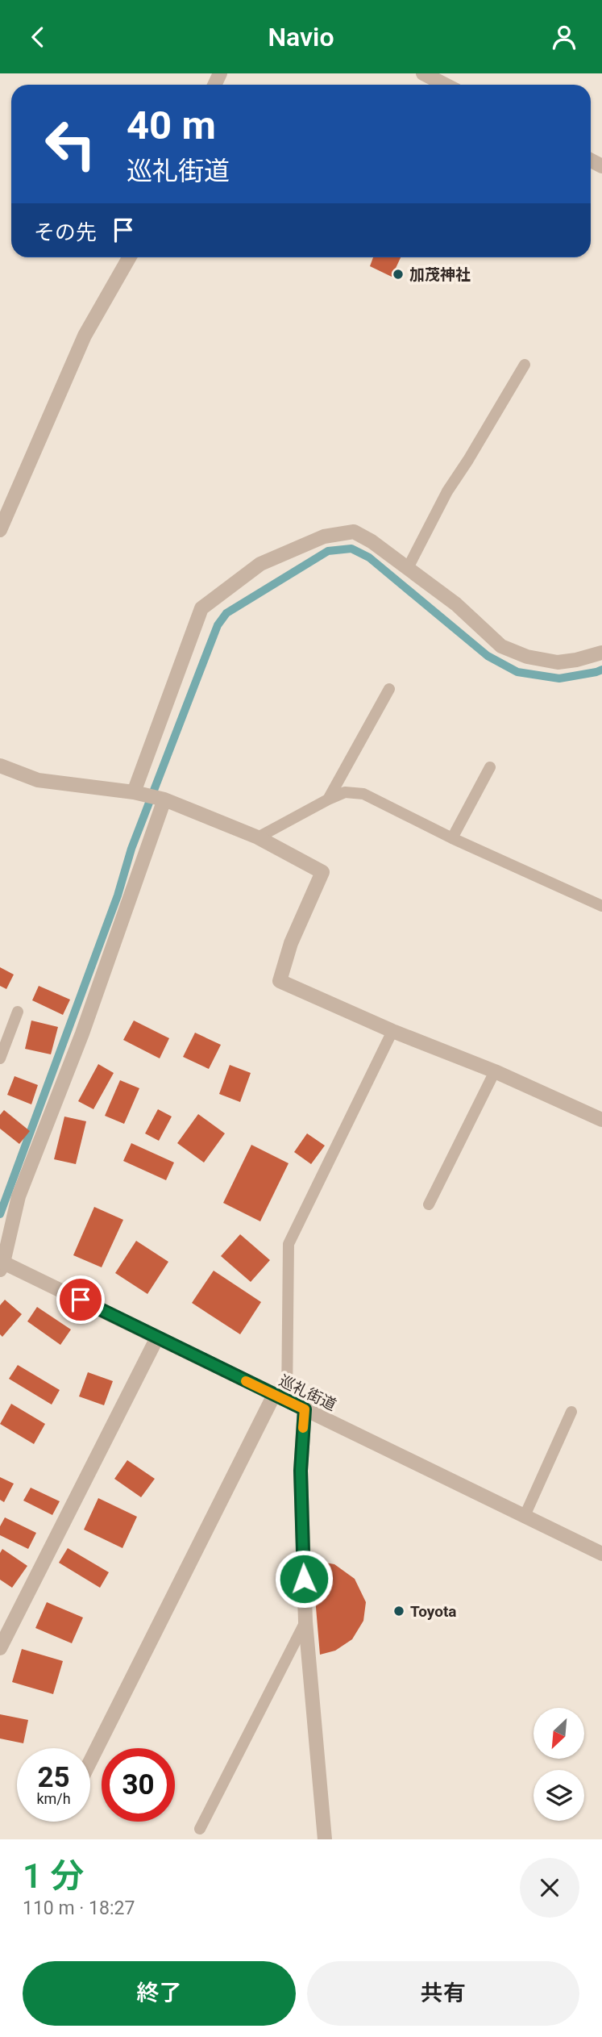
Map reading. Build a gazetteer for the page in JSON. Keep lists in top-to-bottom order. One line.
{"streets":{"street":["巡礼街道"]},"places":["加茂神社","Toyota"],"north":"bottom left","page":{"header":"Navio","turn":["40 m","巡礼街道"],"then":"その先","speed":"25 km/h","limit":"30","heading":["1 分","110 m · 18:27"],"buttons":["終了","共有"]}}
